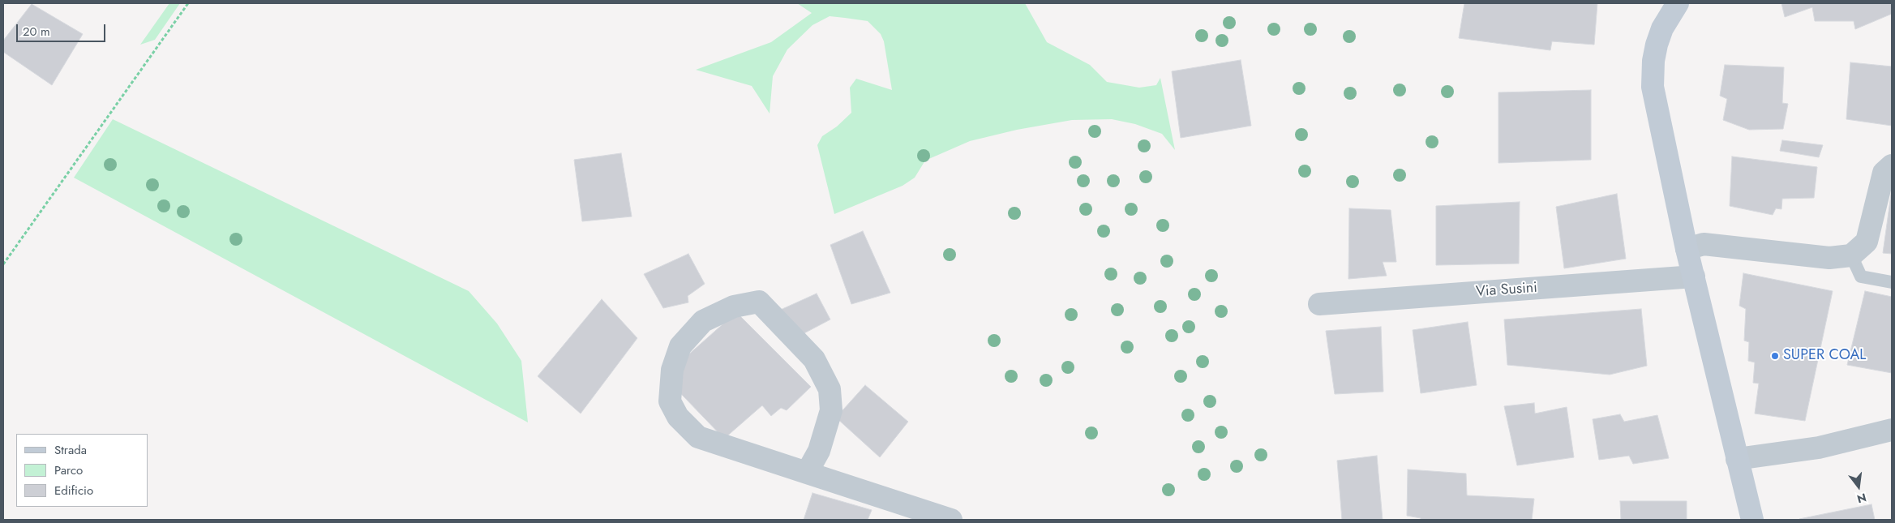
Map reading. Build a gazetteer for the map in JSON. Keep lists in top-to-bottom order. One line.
{"streets":{"street":["Via Susini"]},"places":["SUPER COAL"],"legend":["Strada","Parco","Edificio"],"scale_bar":"20 m","north":"bottom"}
